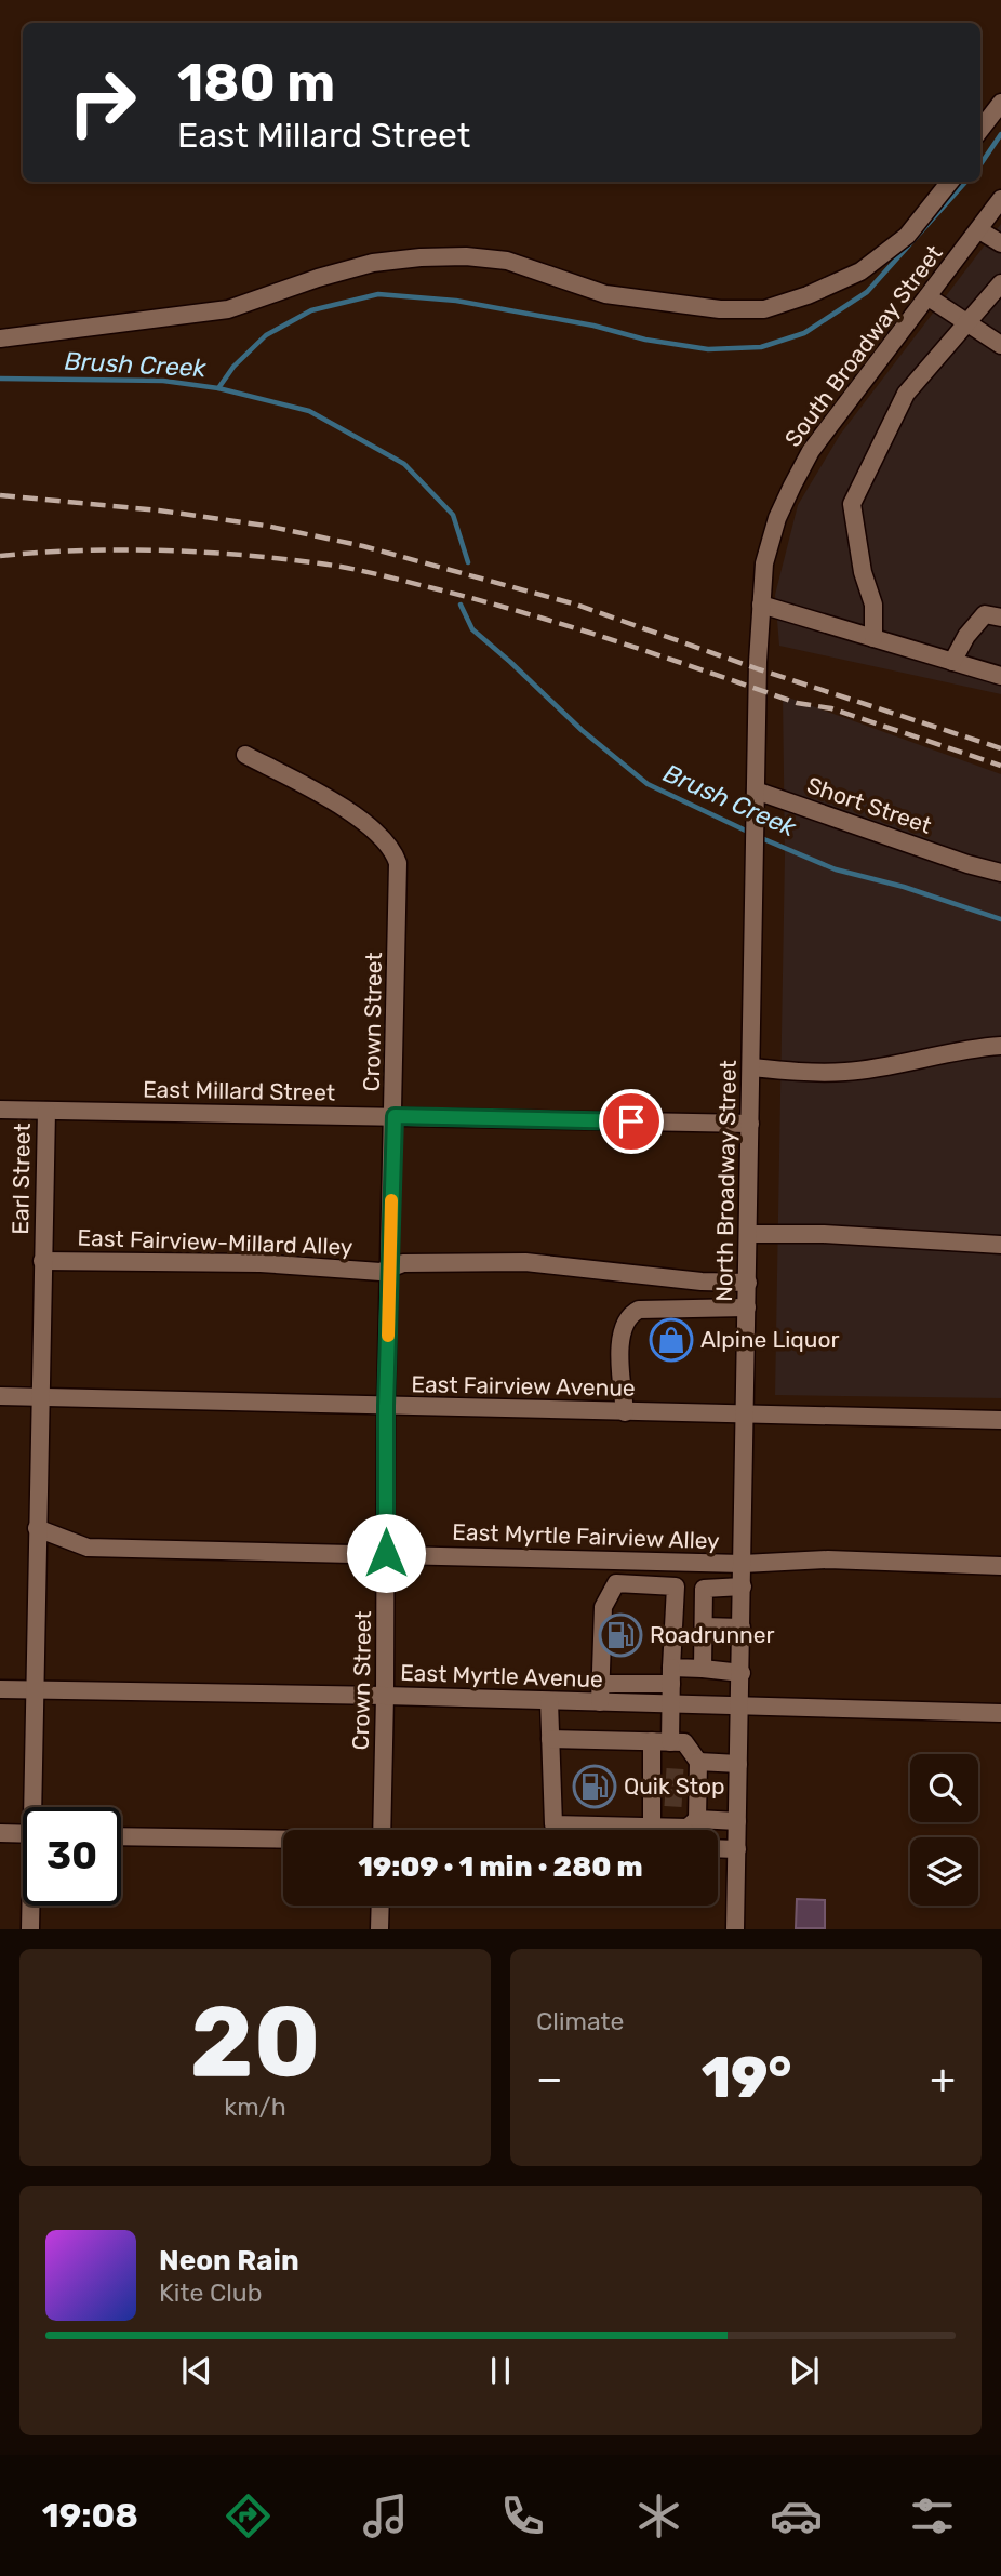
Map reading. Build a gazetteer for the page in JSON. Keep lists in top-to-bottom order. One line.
{"streets":{"street":["South Broadway Street","Short Street","Crown Street","East Millard Street","Earl Street","North Broadway Street","East Fairview-Millard Alley","East Fairview Avenue","East Myrtle Fairview Alley","East Myrtle Avenue"]},"crossings":[["South Broadway Street","North Broadway Street"],["Short Street","North Broadway Street"],["Crown Street","East Millard Street"],["Crown Street","East Fairview-Millard Alley"],["Crown Street","East Fairview Avenue"],["Crown Street","East Myrtle Fairview Alley"],["Crown Street","East Myrtle Avenue"],["East Millard Street","Earl Street"],["East Millard Street","North Broadway Street"],["Earl Street","East Fairview-Millard Alley"],["Earl Street","East Fairview Avenue"],["Earl Street","East Myrtle Fairview Alley"],["Earl Street","East Myrtle Avenue"],["North Broadway Street","East Fairview-Millard Alley"],["North Broadway Street","East Fairview Avenue"],["North Broadway Street","East Myrtle Fairview Alley"],["North Broadway Street","East Myrtle Avenue"]],"water":["Brush Creek"],"places":{"shop":["Alpine Liquor"],"fuel station":["Roadrunner","Quik Stop"]},"page":{"turn":["180 m","East Millard Street"],"limit":"30","trip":"19:09 · 1 min · 280 m","tile":[["20","km/h"],"Climate"],"heat":["−","19°","+"],"song":["Neon Rain","Kite Club"],"tabs":"19:08"}}
